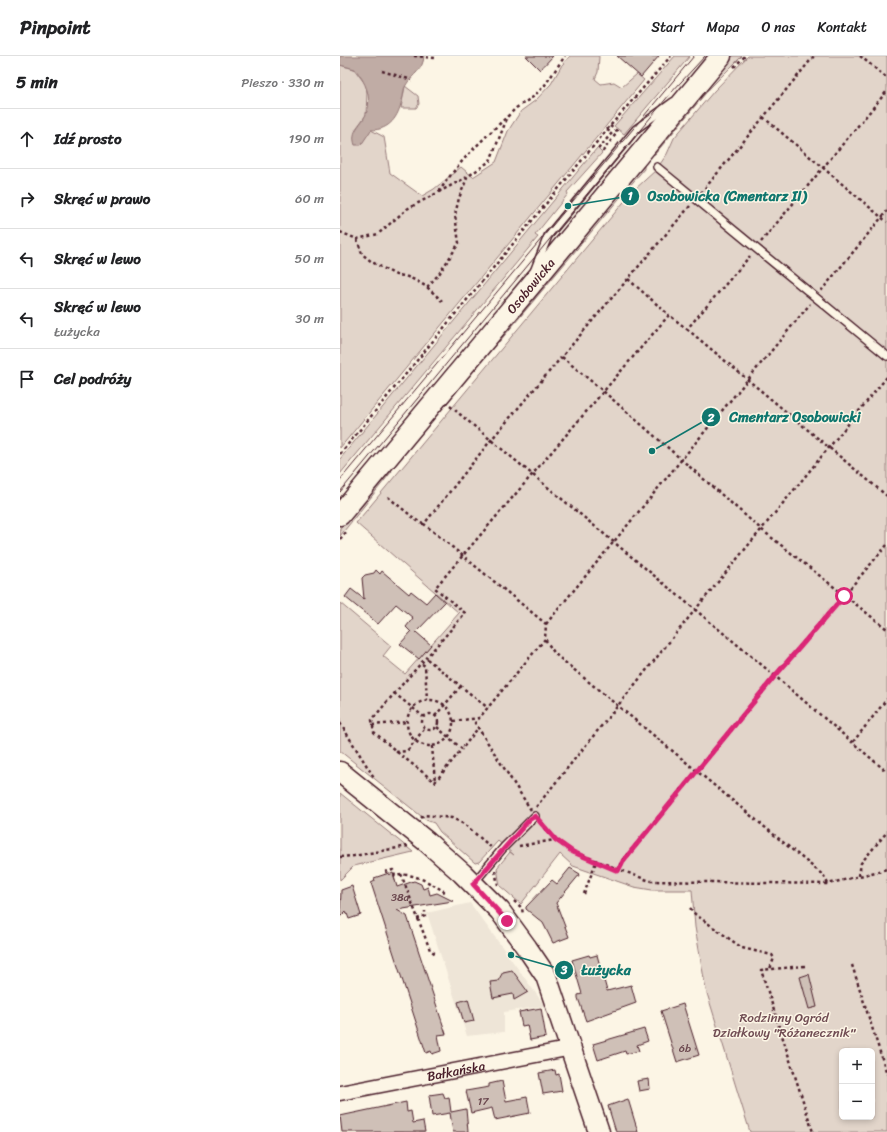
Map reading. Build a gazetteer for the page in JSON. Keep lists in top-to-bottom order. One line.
{"streets":{"street":["Osobowicka","Bałkańska"]},"parks":["Rodzinny Ogród Działkowy \"Różanecznik\""],"places":["Osobowicka (Cmentarz II)","Cmentarz Osobowicki","Łużycka"],"house_numbers":["38a","6b","17"],"page":{"header":"Pinpoint","nav":["Start","Mapa","O nas","Kontakt"],"heading":["5 min","Pieszo · 330 m"],"list":[["Idź prosto","190 m"],["Skręć w prawo","60 m"],["Skręć w lewo","50 m"],["Skręć w lewo","Łużycka","30 m"],"Cel podróży"],"map_buttons":["+","−"]}}
